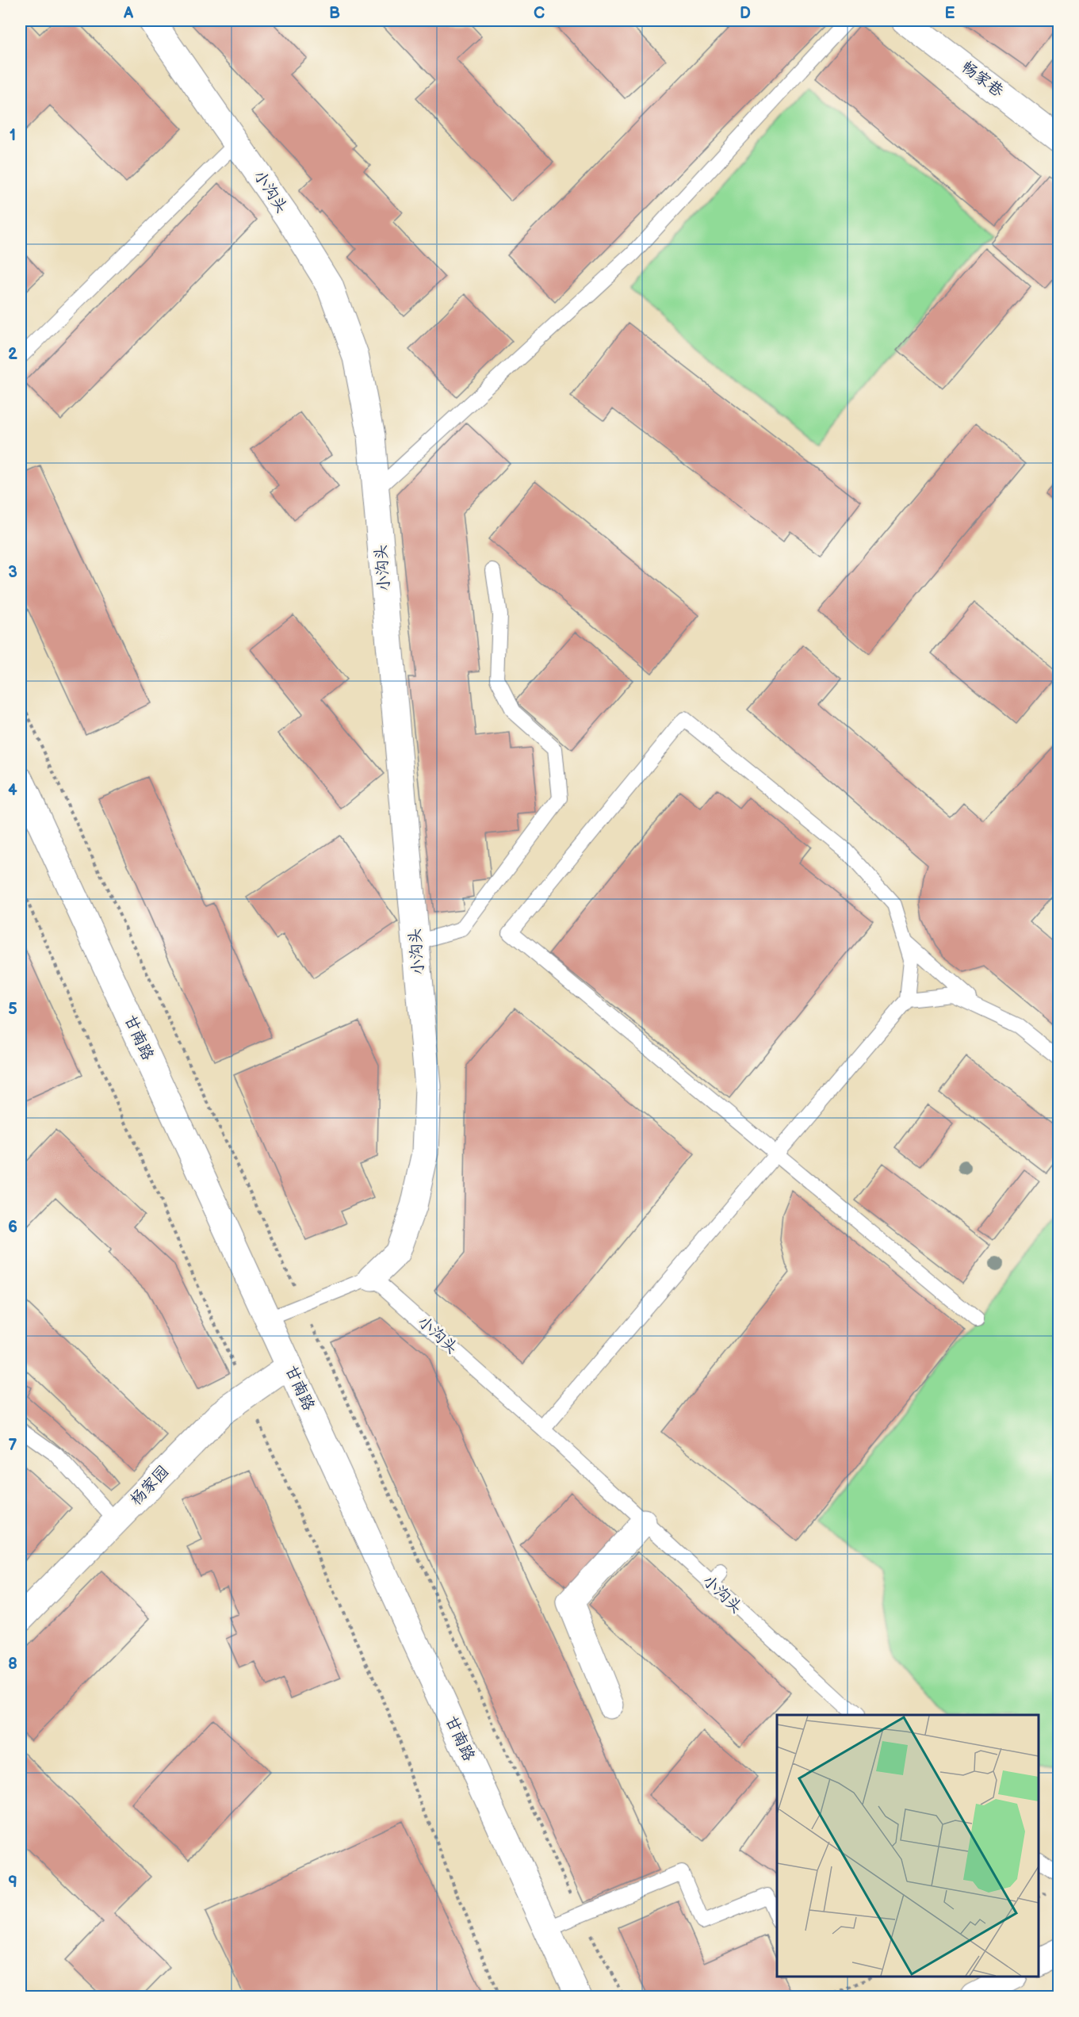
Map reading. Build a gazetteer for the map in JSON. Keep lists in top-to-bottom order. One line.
{"streets":{"street":["畅家巷","小沟头","甘南路","杨家园"]},"crossings":[["甘南路","杨家园"]],"grid":{"columns":["A","B","C","D","E"],"rows":["1","2","3","4","5","6","7","8","9"]}}
